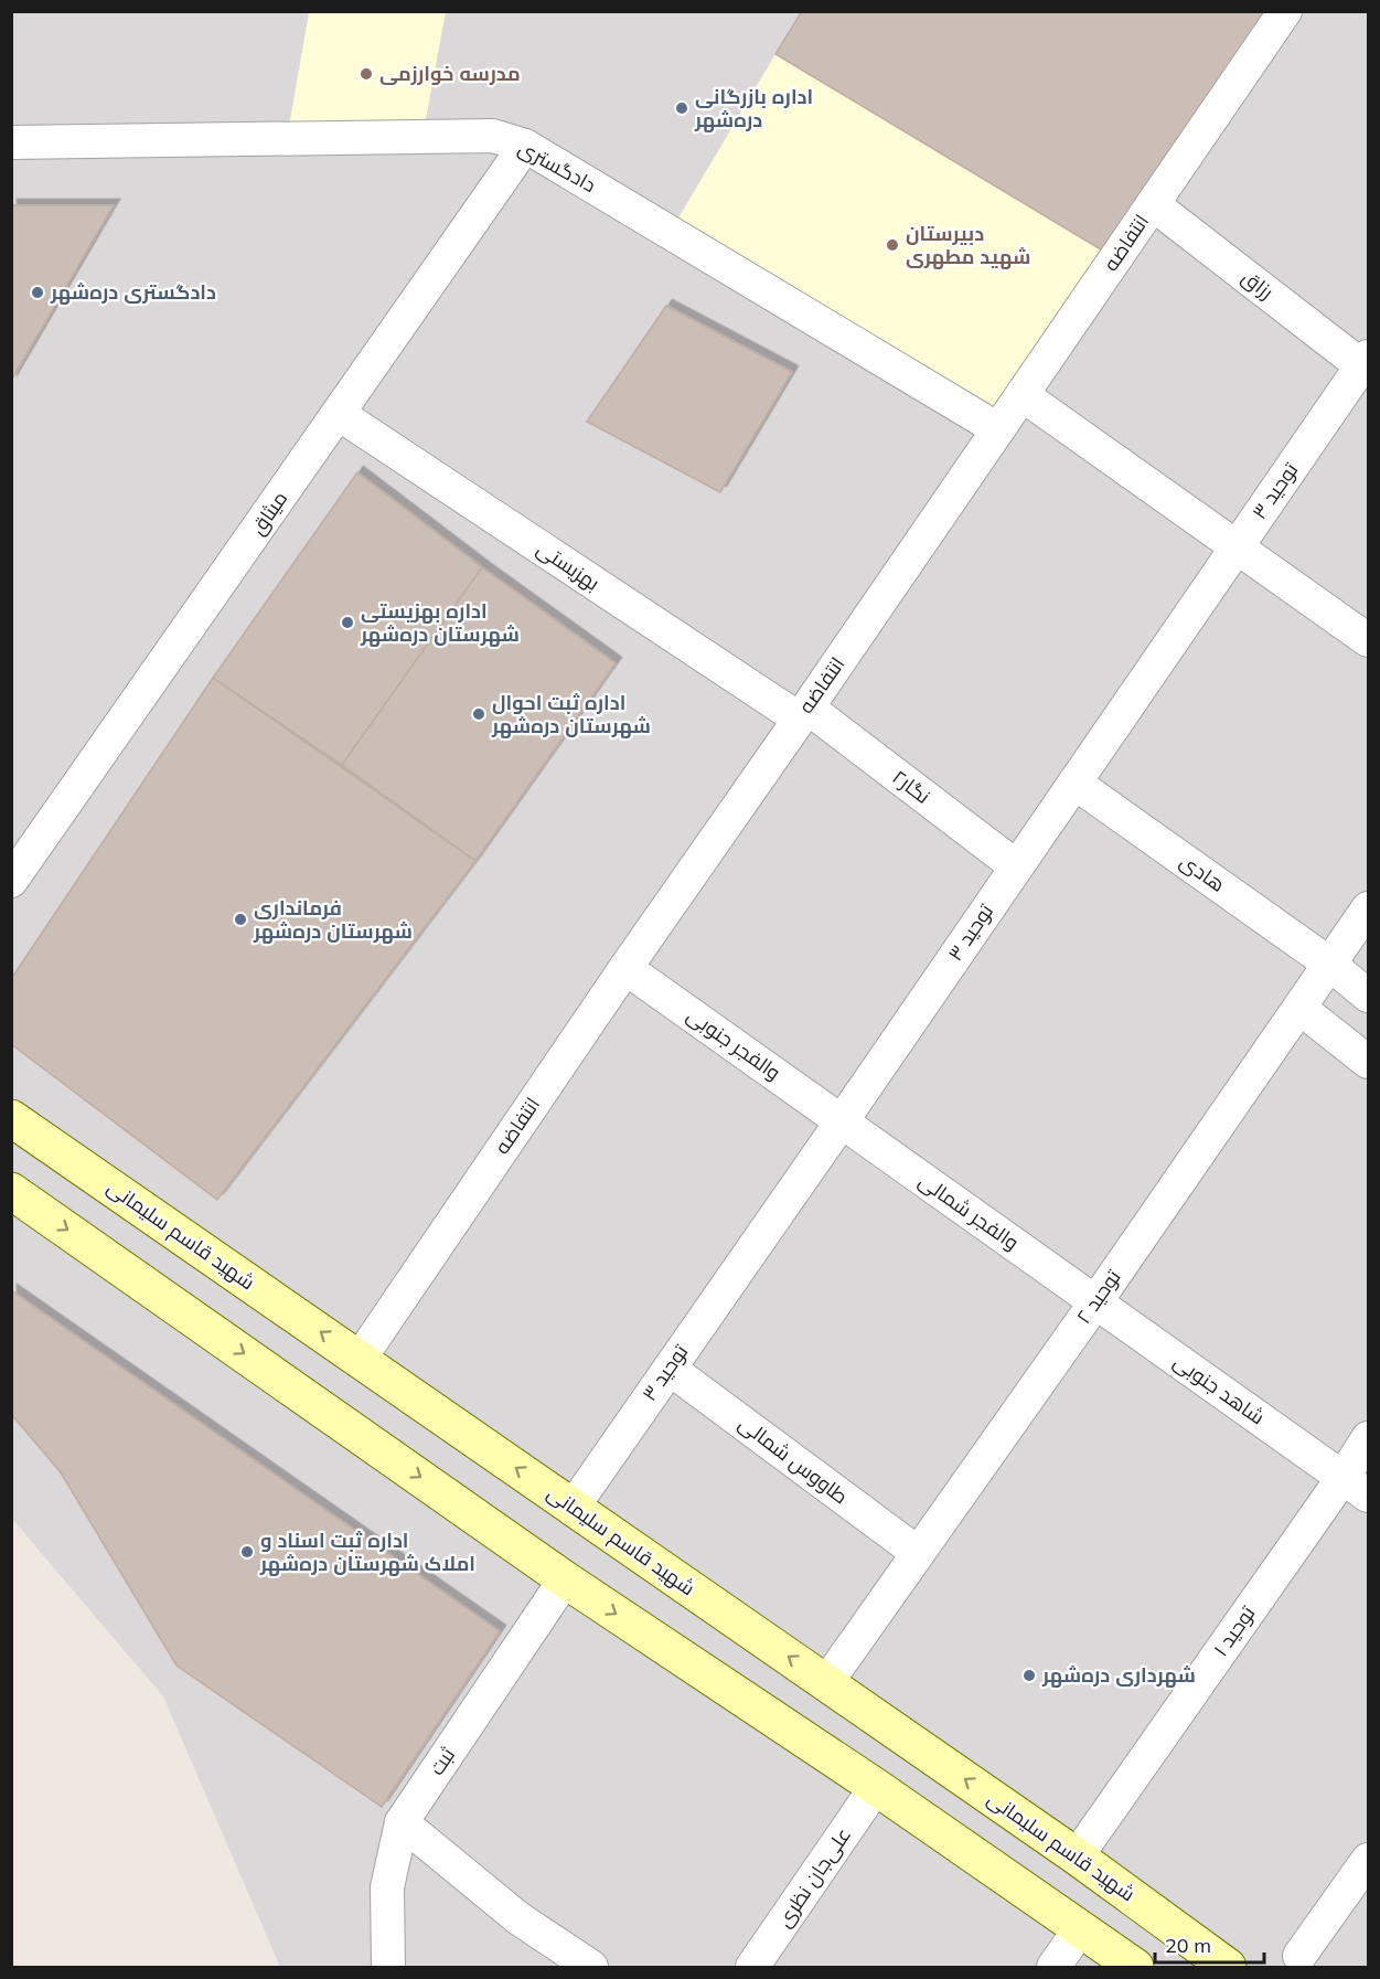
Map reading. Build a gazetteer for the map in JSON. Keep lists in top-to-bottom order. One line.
{"streets":{"main road":["شهید قاسم سلیمانی"],"street":["دادگستری","انتفاضه","رزاق","توحید ۳","میثاق","بهزیستی","نگار۲","هادی","والفجر جنوبی","والفجر شمالی","توحید ۲","شاهد جنوبی","طاووس شمالی","توحید ۱","ثبت","علی‌جان نظری"]},"crossings":[["دادگستری","انتفاضه"],["دادگستری","میثاق"],["انتفاضه","رزاق"],["انتفاضه","بهزیستی"],["انتفاضه","نگار۲"],["انتفاضه","والفجر جنوبی"],["انتفاضه","شهید قاسم سلیمانی"],["رزاق","توحید ۳"],["توحید ۳","نگار۲"],["توحید ۳","هادی"],["توحید ۳","والفجر جنوبی"],["توحید ۳","والفجر شمالی"],["توحید ۳","شهید قاسم سلیمانی"],["توحید ۳","طاووس شمالی"],["میثاق","بهزیستی"],["بهزیستی","نگار۲"],["هادی","توحید ۲"],["والفجر جنوبی","والفجر شمالی"],["والفجر شمالی","توحید ۲"],["والفجر شمالی","شاهد جنوبی"],["شهید قاسم سلیمانی","توحید ۲"],["شهید قاسم سلیمانی","توحید ۱"],["توحید ۲","شاهد جنوبی"],["توحید ۲","طاووس شمالی"],["شاهد جنوبی","توحید ۱"]],"places":["مدرسه خوارزمی","اداره بازرگانی دره‌شهر","دبیرستان شهید مطهری","دادگستری دره‌شهر","اداره بهزیستی شهرستان دره‌شهر","اداره ثبت احوال شهرستان دره‌شهر","فرمانداری شهرستان دره‌شهر","اداره ثبت اسناد و املاک شهرستان دره‌شهر","شهرداری دره‌شهر"],"scale_bar":"20 m"}
